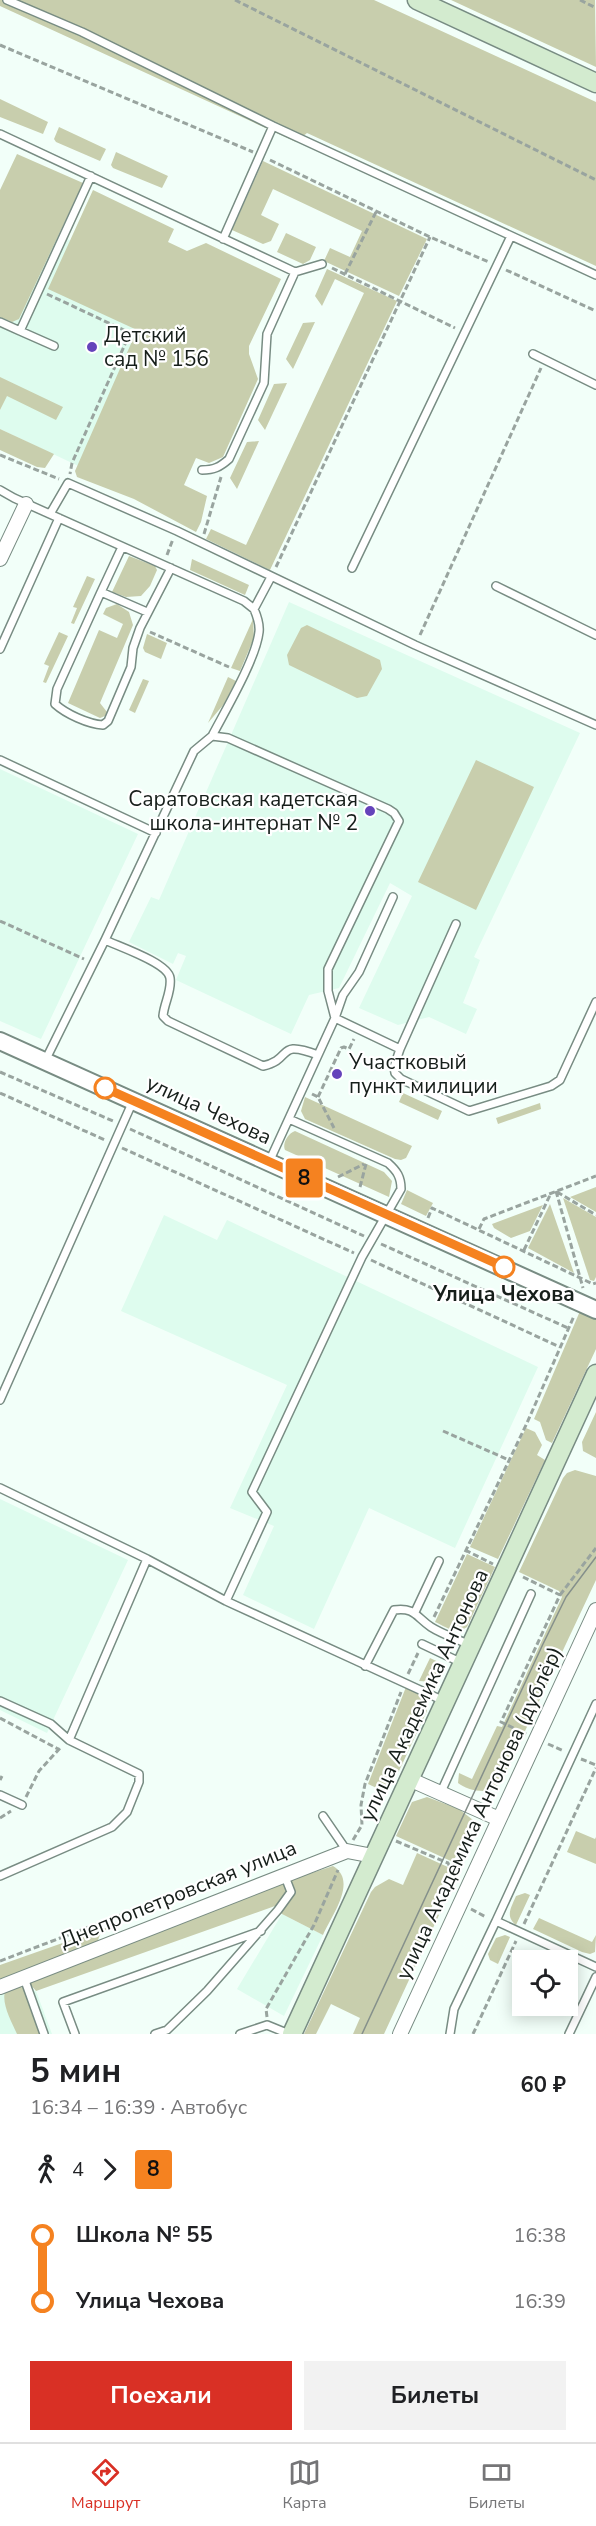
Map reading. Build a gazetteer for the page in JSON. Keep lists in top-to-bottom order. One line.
{"streets":{"main road":["улица Академика Антонова"],"street":["улица Чехова","улица Академика Антонова (дублёр)","Днепропетровская улица"]},"places":["Детский сад № 156","Саратовская кадетская школа-интернат № 2","Участковый пункт милиции","Улица Чехова"],"lines":["bus line 8"],"page":{"on_map":"8","heading":["5 мин","16:34 – 16:39 · Автобус","60 ₽"],"legs":["4","8"],"list":[{"name":"Школа № 55","value":"16:38"},{"name":"Улица Чехова","value":"16:39"}],"buttons":["Поехали","Билеты"],"tabs":["Маршрут","Карта","Билеты"]}}
